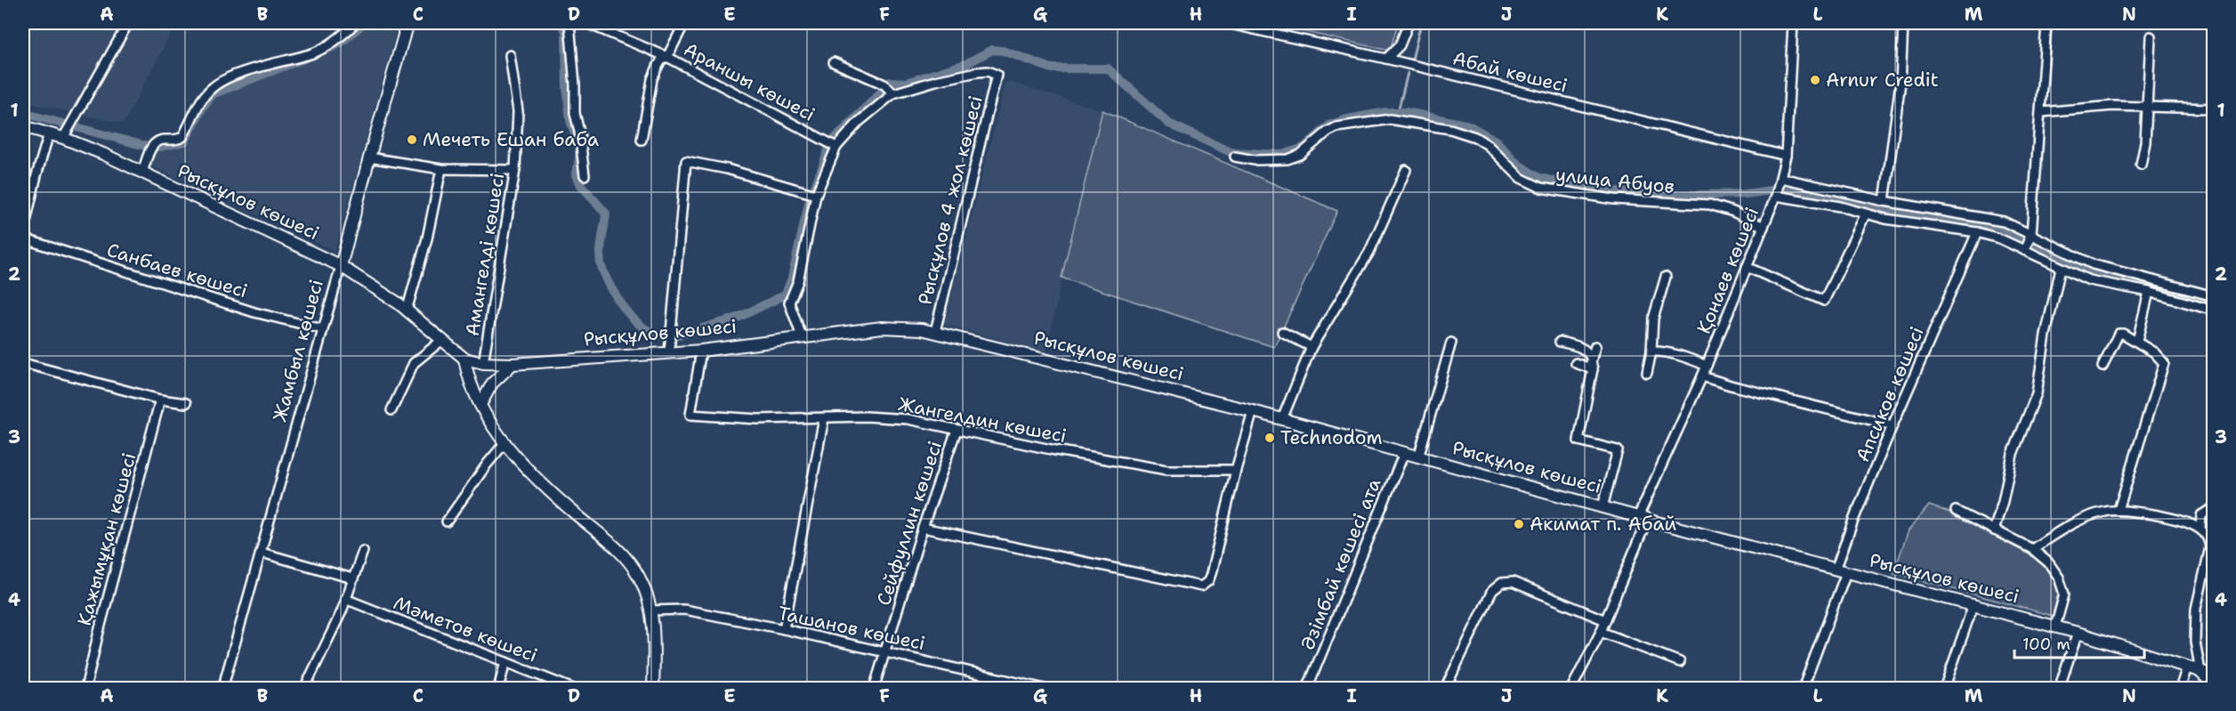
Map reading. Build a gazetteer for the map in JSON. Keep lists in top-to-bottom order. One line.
{"streets":{"main road":["Рысқұлов көшесі","Жамбыл көшесі"],"street":["Абай көшесі","Араншы көшесі","улица Абуов","Рысқұлов 4 жол көшесі","Амангелді көшесі","Санбаев көшесі","Қонаев көшесі","Апсиков көшесі","Жангелдин көшесі","Сейфуллин көшесі","Қажымұқан көшесі","Әзімбай көшесі ата","Ташанов көшесі","Мәметов көшесі"]},"crossings":[["Абай көшесі","Қонаев көшесі"],["улица Абуов","Қонаев көшесі"],["Рысқұлов 4 жол көшесі","Рысқұлов көшесі"],["Рысқұлов көшесі","Амангелді көшесі"],["Рысқұлов көшесі","Қонаев көшесі"],["Рысқұлов көшесі","Жамбыл көшесі"],["Рысқұлов көшесі","Апсиков көшесі"],["Рысқұлов көшесі","Жангелдин көшесі"],["Рысқұлов көшесі","Әзімбай көшесі ата"],["Санбаев көшесі","Жамбыл көшесі"],["Жангелдин көшесі","Сейфуллин көшесі"],["Сейфуллин көшесі","Ташанов көшесі"]],"places":["Arnur Credit","Мечеть Ешан баба","Technodom","Акимат п. Абай"],"scale_bar":"100 m","grid":{"columns":["A","B","C","D","E","F","G","H","I","J","K","L","M","N"],"rows":["1","2","3","4"]}}
